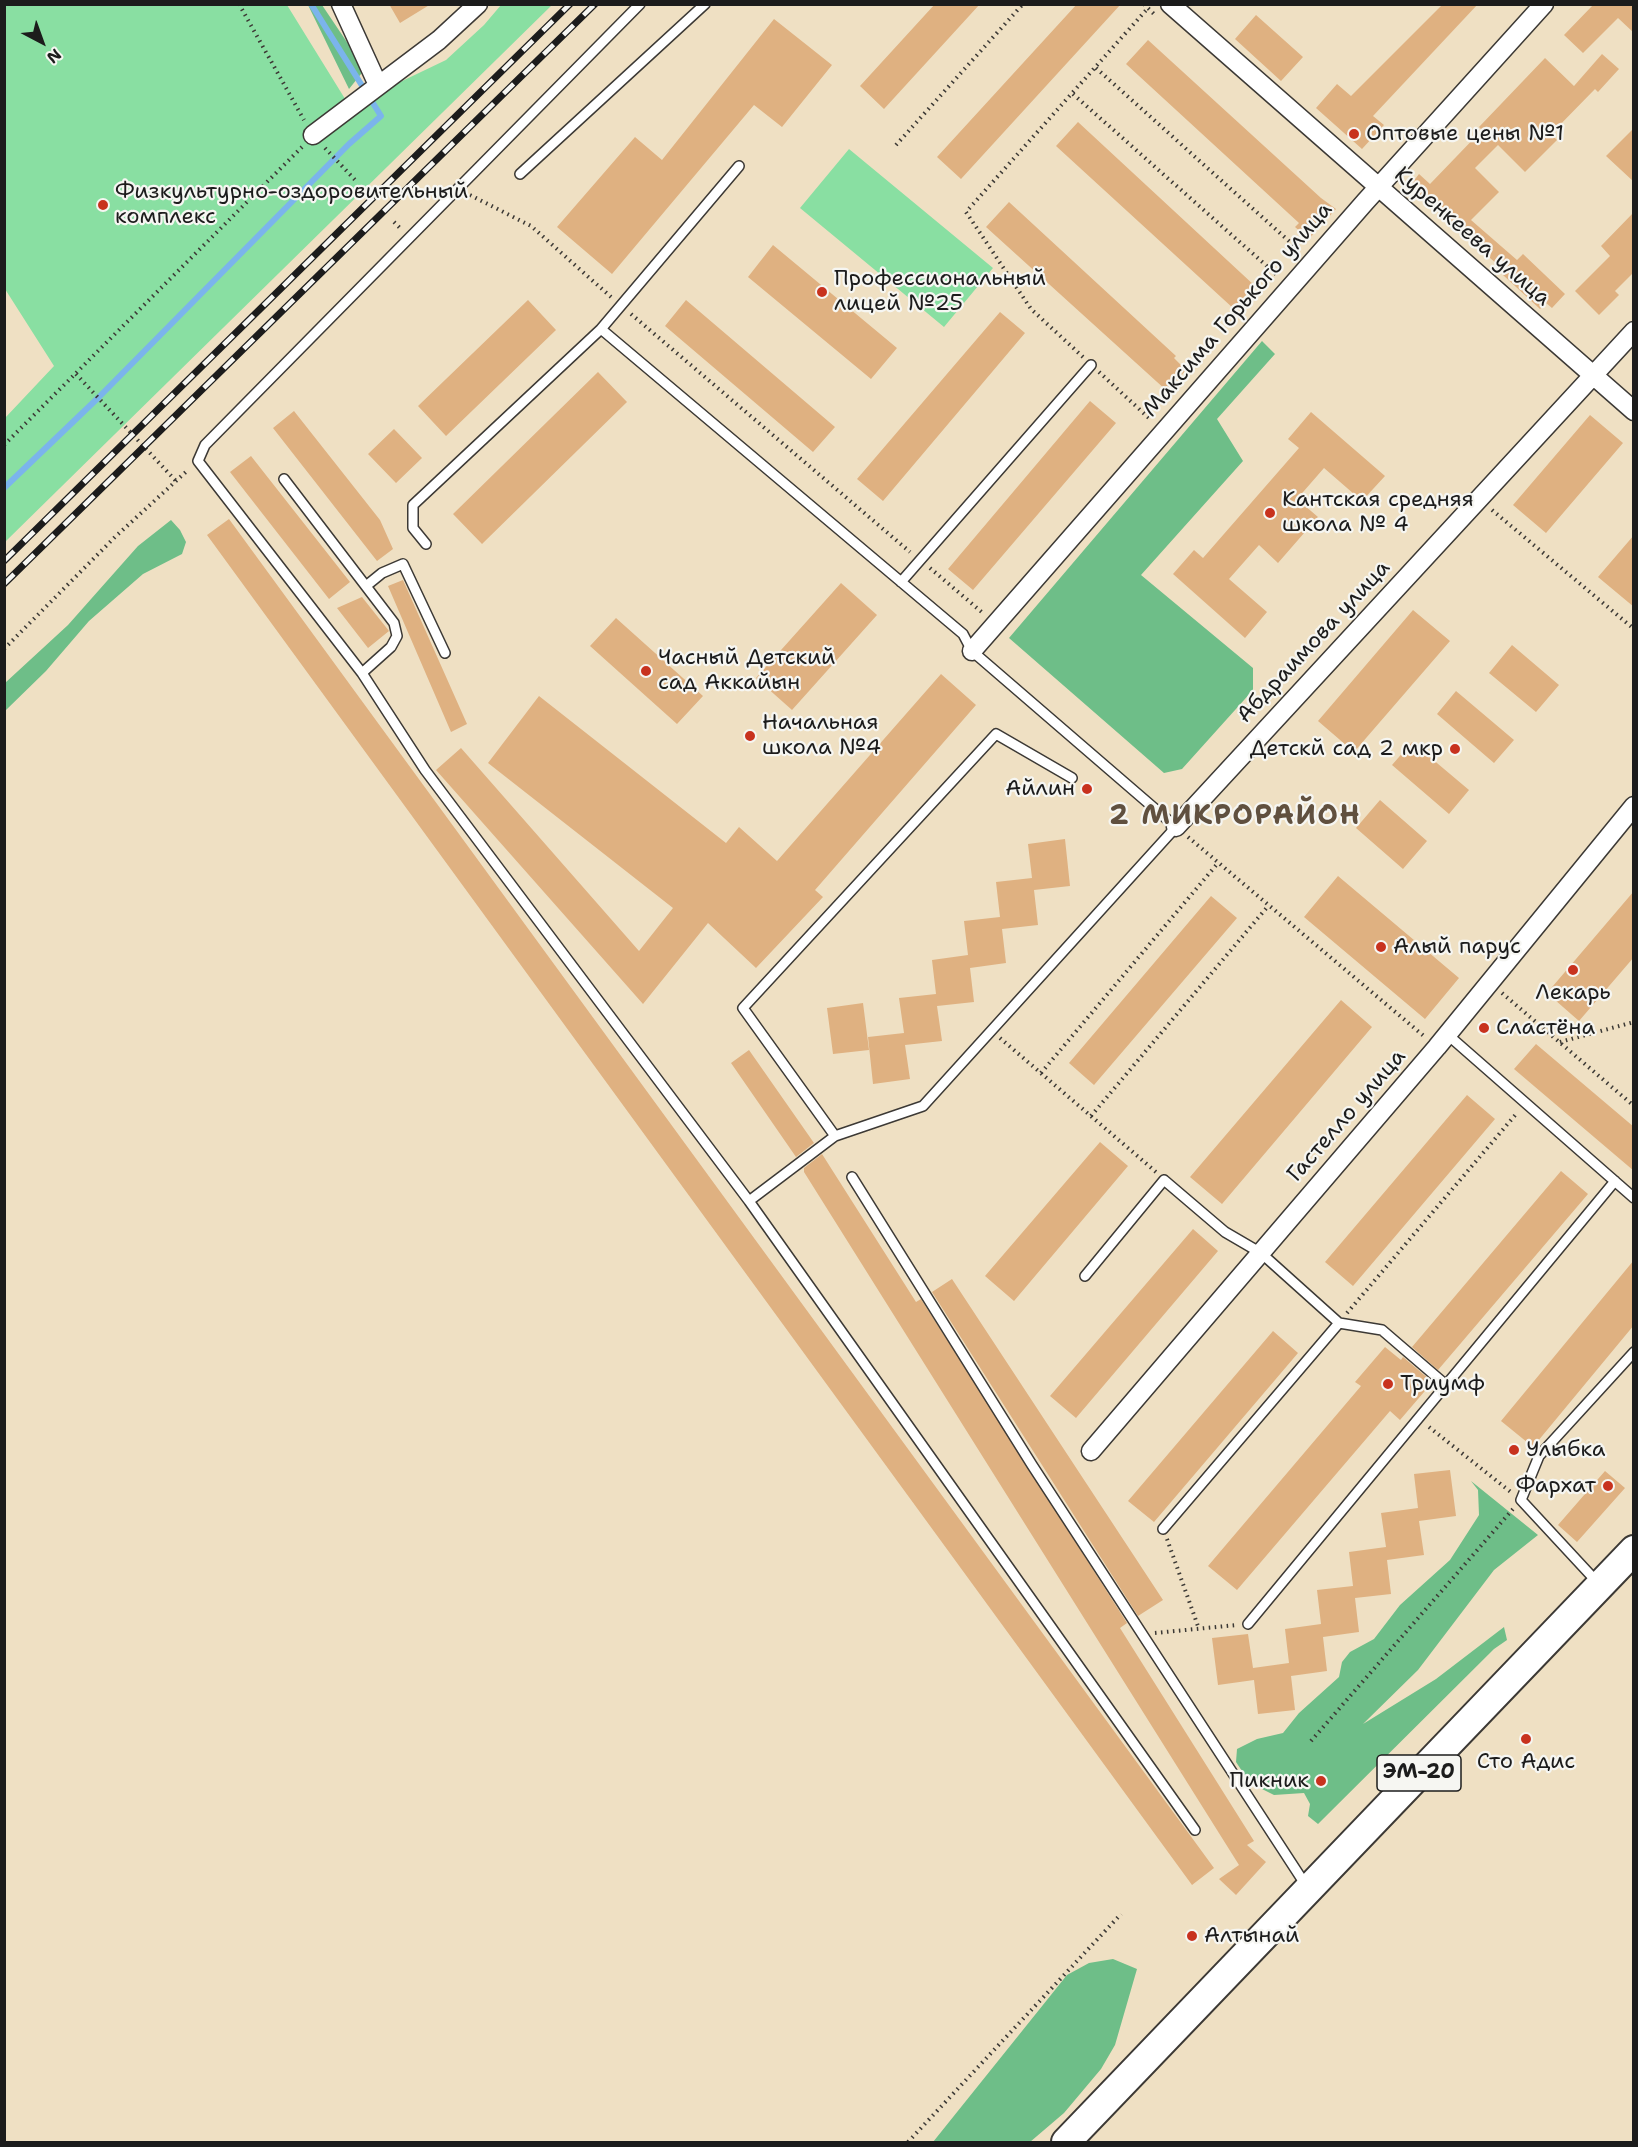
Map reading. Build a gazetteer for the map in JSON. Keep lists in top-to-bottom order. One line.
{"streets":{"main road":["ЭМ-20"],"street":["Куренкеева улица","Максима Горького улица","Абдраимова улица","Гастелло улица"]},"crossings":[["Куренкеева улица","Максима Горького улица"],["Куренкеева улица","Абдраимова улица"]],"districts":["2 МИКРОРАЙОН"],"places":["Оптовые цены №1","Физкультурно-оздоровительный комплекс","Профессиональный лицей №25","Кантская средняя школа № 4","Часный Детский сад Аккайын","Начальная школа №4","Детскй сад 2 мкр","Айлин","Алый парус","Лекарь","Сластёна","Триумф","Улыбка","Фархат","Сто Адис","Пикник","Алтынай"],"north":"bottom right"}
